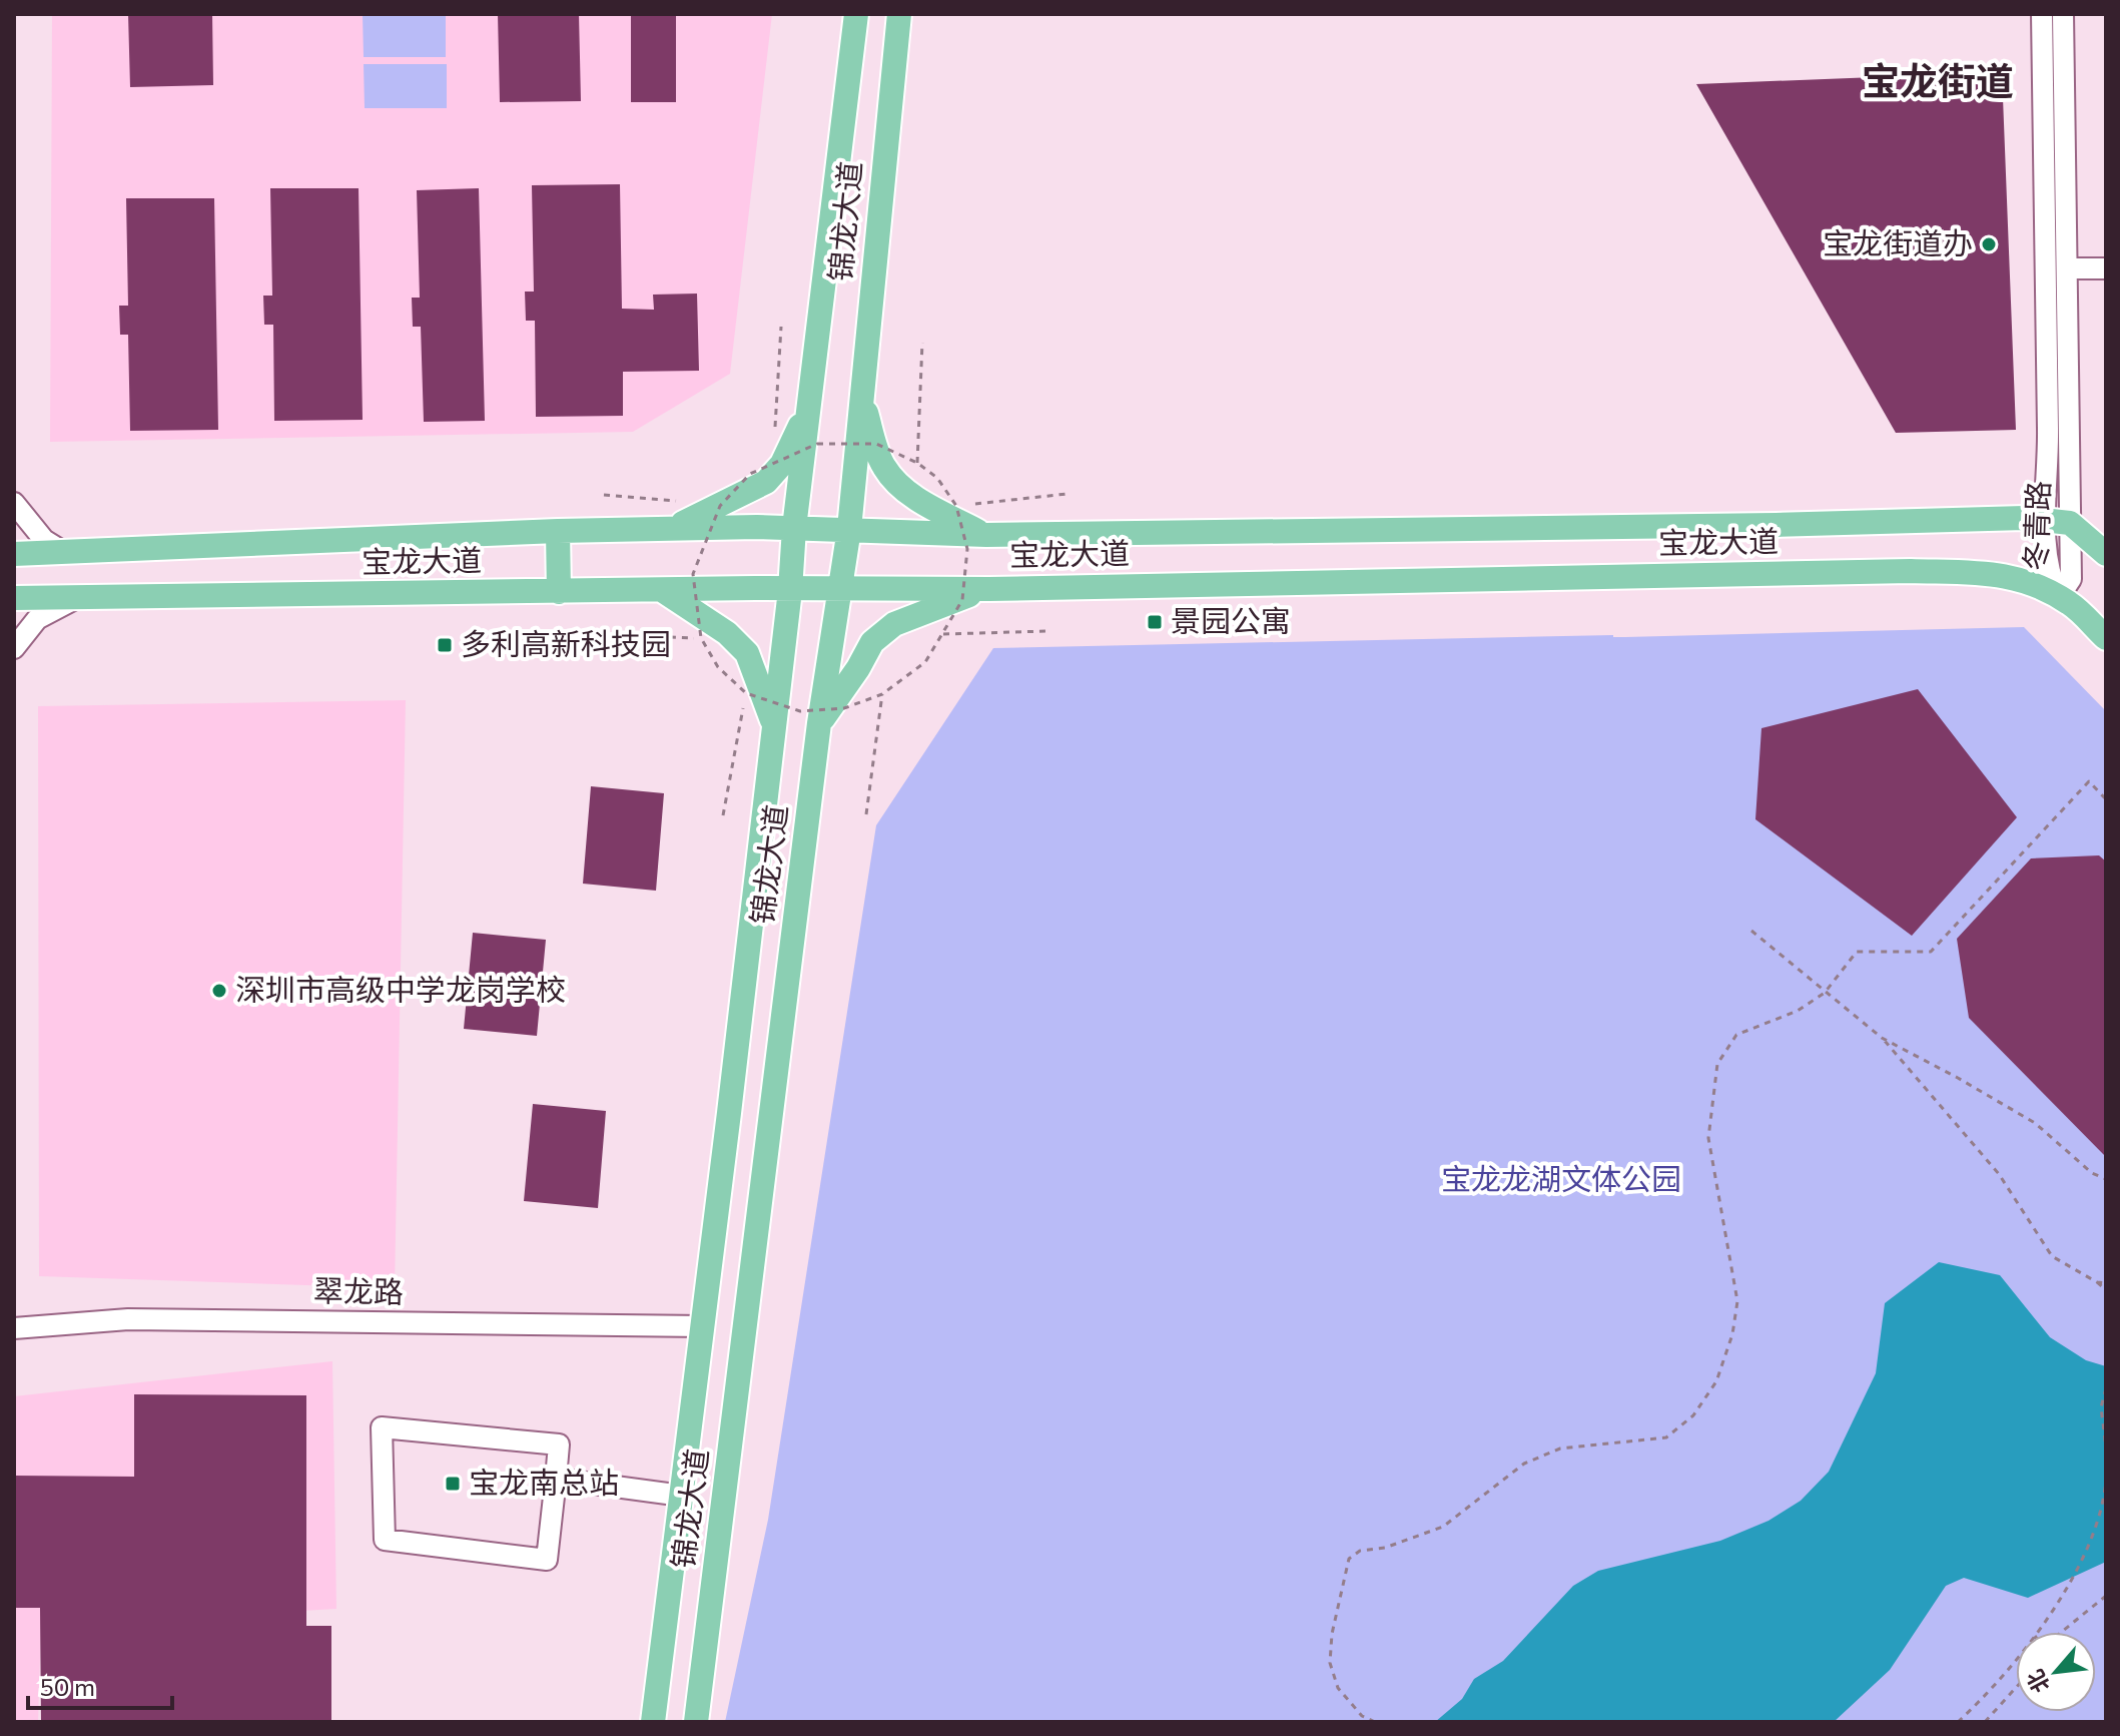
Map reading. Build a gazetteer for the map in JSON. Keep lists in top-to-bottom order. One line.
{"streets":{"main road":["锦龙大道","宝龙大道"],"street":["冬青路","翠龙路"]},"crossings":[["锦龙大道","宝龙大道"],["锦龙大道","翠龙路"],["冬青路","宝龙大道"]],"districts":["宝龙街道"],"parks":["宝龙龙湖文体公园"],"places":{"other":["宝龙街道办","深圳市高级中学龙岗学校"],"transit":["景园公寓","多利高新科技园","宝龙南总站"]},"scale_bar":"50 m","north":"bottom left"}
